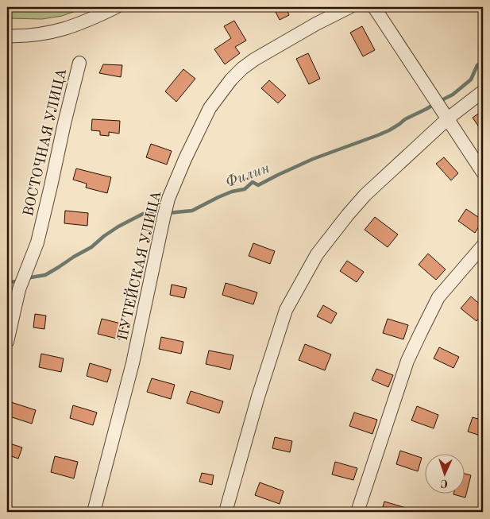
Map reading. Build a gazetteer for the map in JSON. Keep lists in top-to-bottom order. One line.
{"streets":{"street":["ВОСТОЧНАЯ УЛИЦА","ПУТЕЙСКАЯ УЛИЦА"]},"water":["Филин"],"north":"bottom"}
